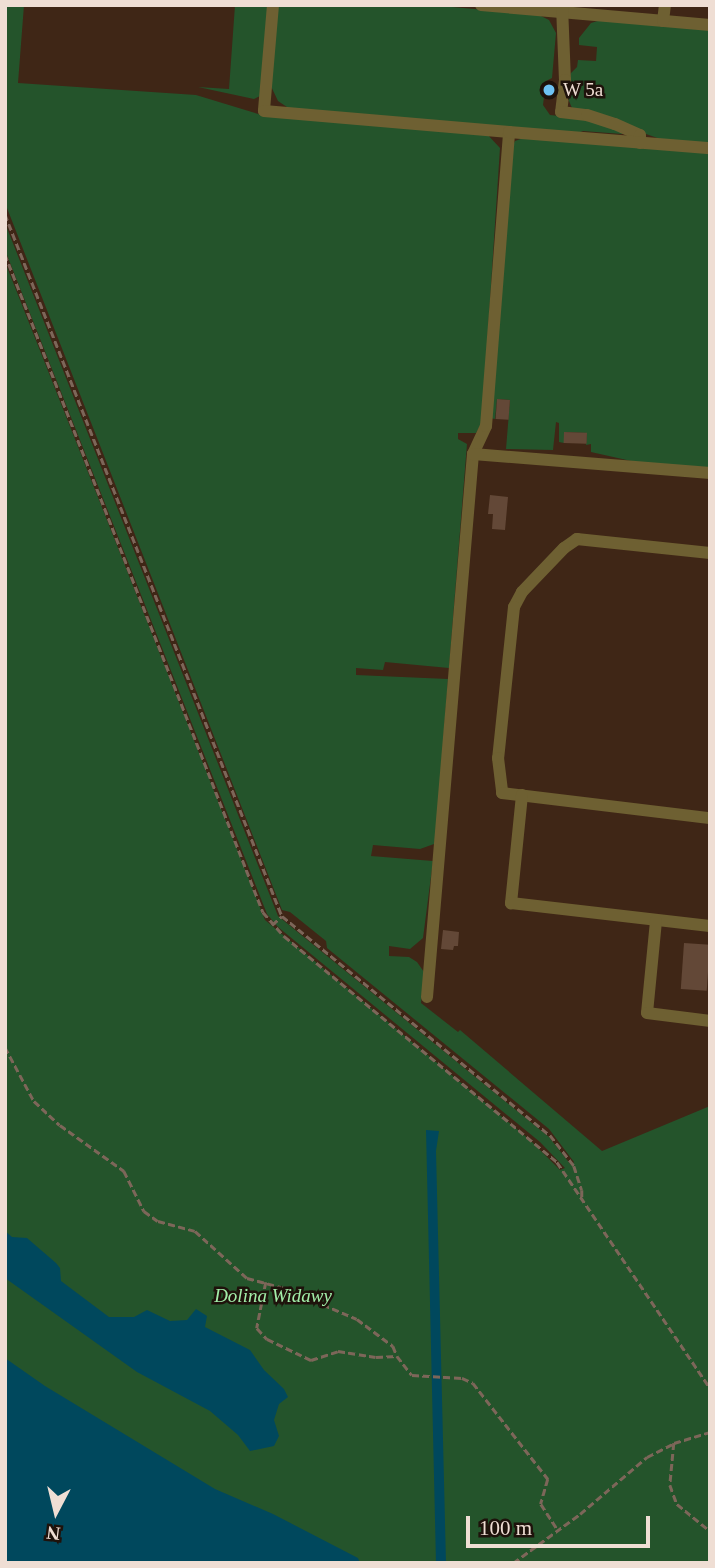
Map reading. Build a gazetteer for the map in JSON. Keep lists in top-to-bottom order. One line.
{"parks":["Dolina Widawy"],"places":["W 5a"],"scale_bar":"100 m","north":"bottom"}
